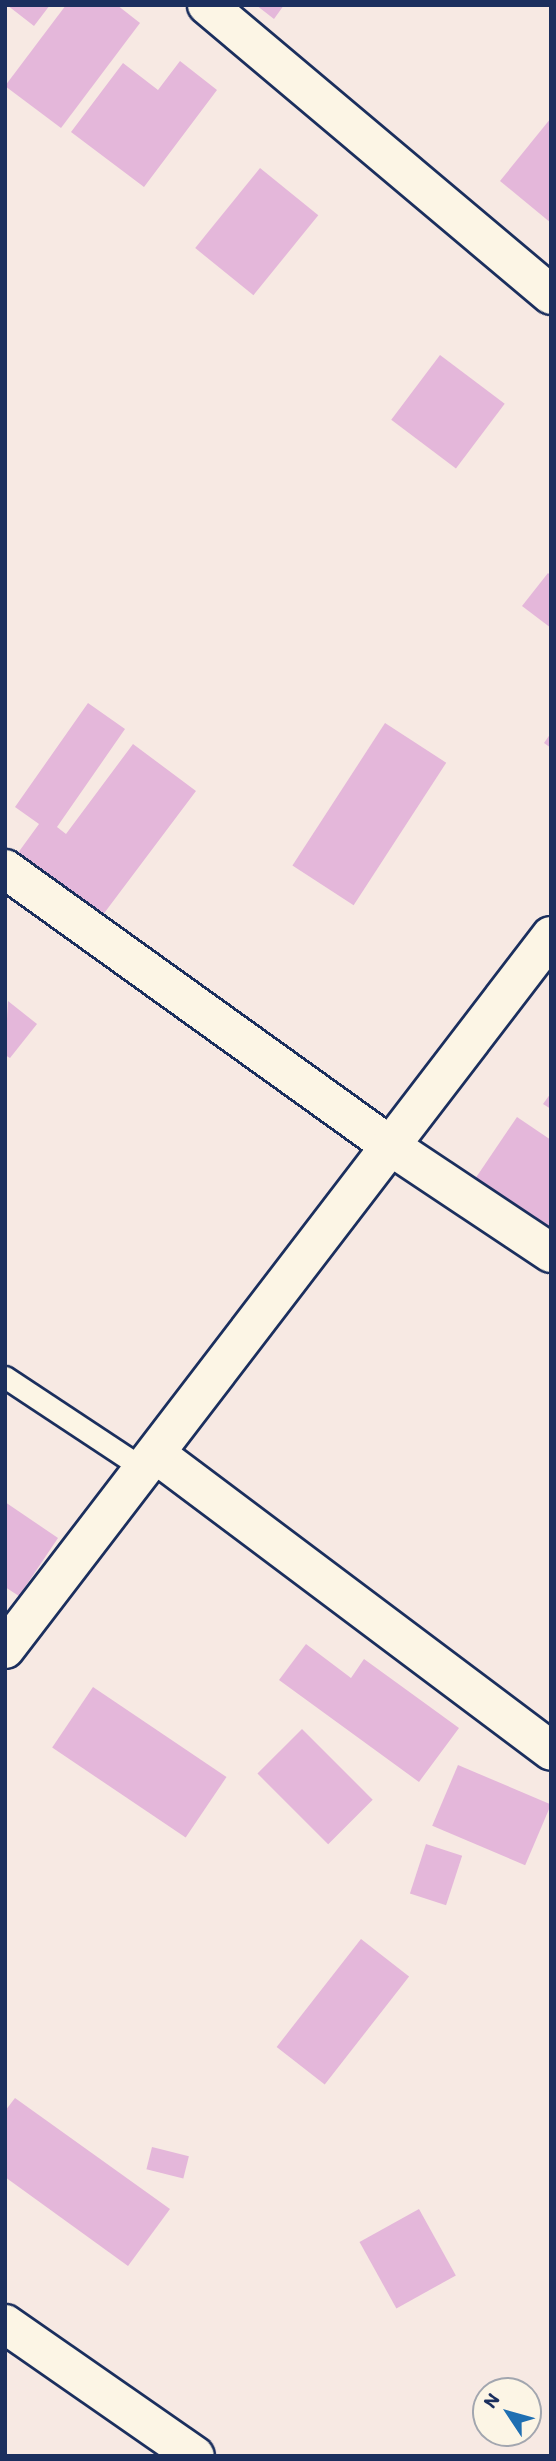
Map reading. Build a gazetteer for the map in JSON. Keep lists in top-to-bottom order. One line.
{"north":"top left"}
